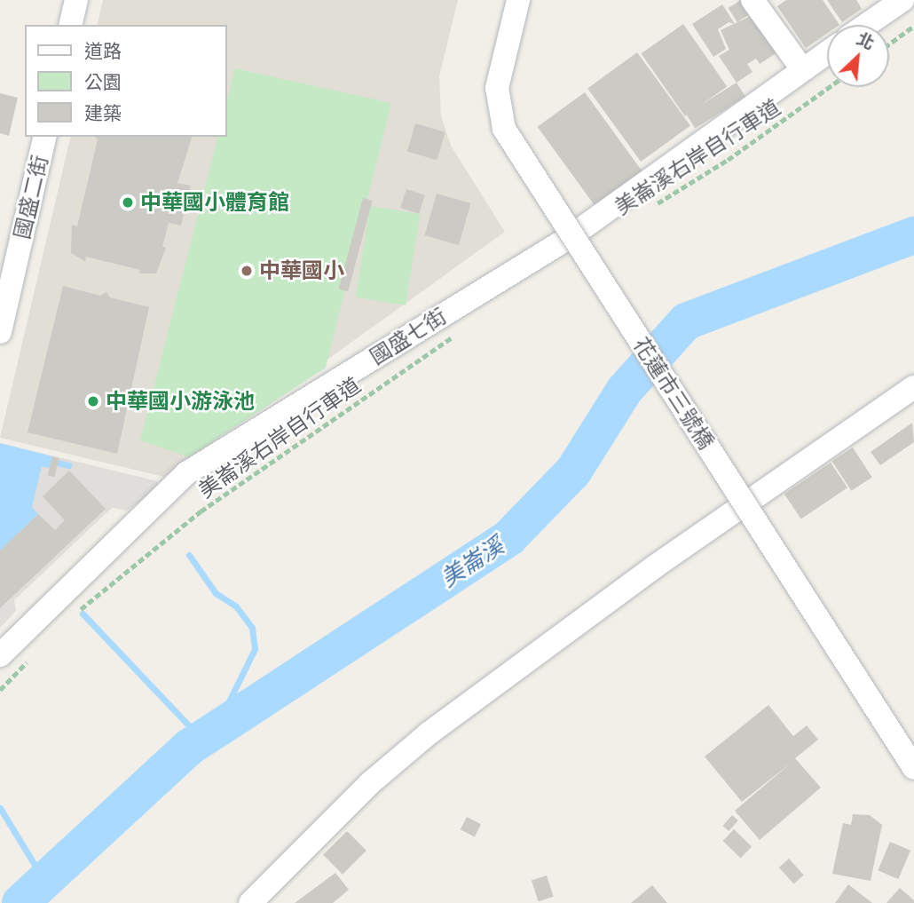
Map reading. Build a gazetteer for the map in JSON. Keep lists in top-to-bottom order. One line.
{"streets":{"street":["國盛二街","國盛七街","花蓮市三號橋"],"path":["美崙溪右岸自行車道"]},"water":["美崙溪"],"places":["中華國小體育館","中華國小","中華國小游泳池"],"legend":["道路","公園","建築"],"north":"top right"}
